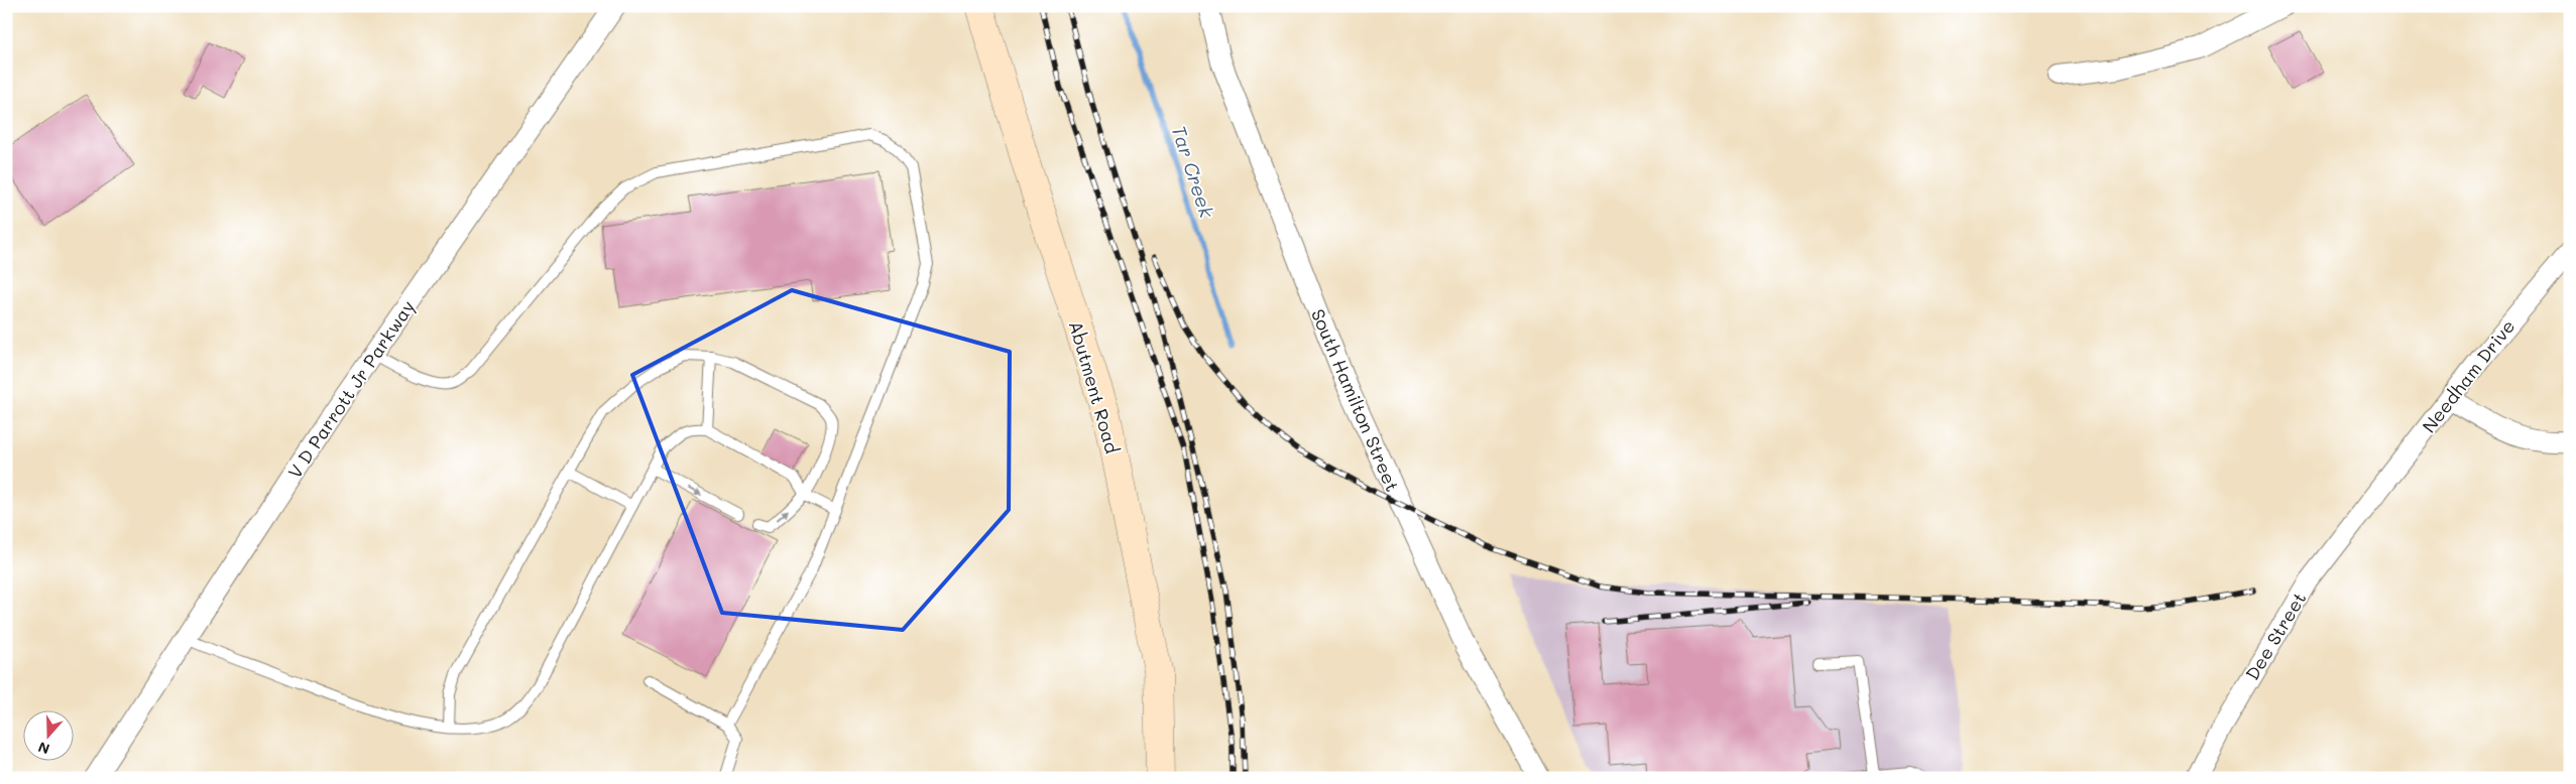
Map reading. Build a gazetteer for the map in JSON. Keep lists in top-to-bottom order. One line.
{"streets":{"main road":["Abutment Road"],"street":["Needham Drive","V D Parrott Jr Parkway","South Hamilton Street","Dee Street"]},"crossings":[["Needham Drive","Dee Street"]],"water":["Tar Creek"],"north":"bottom"}
